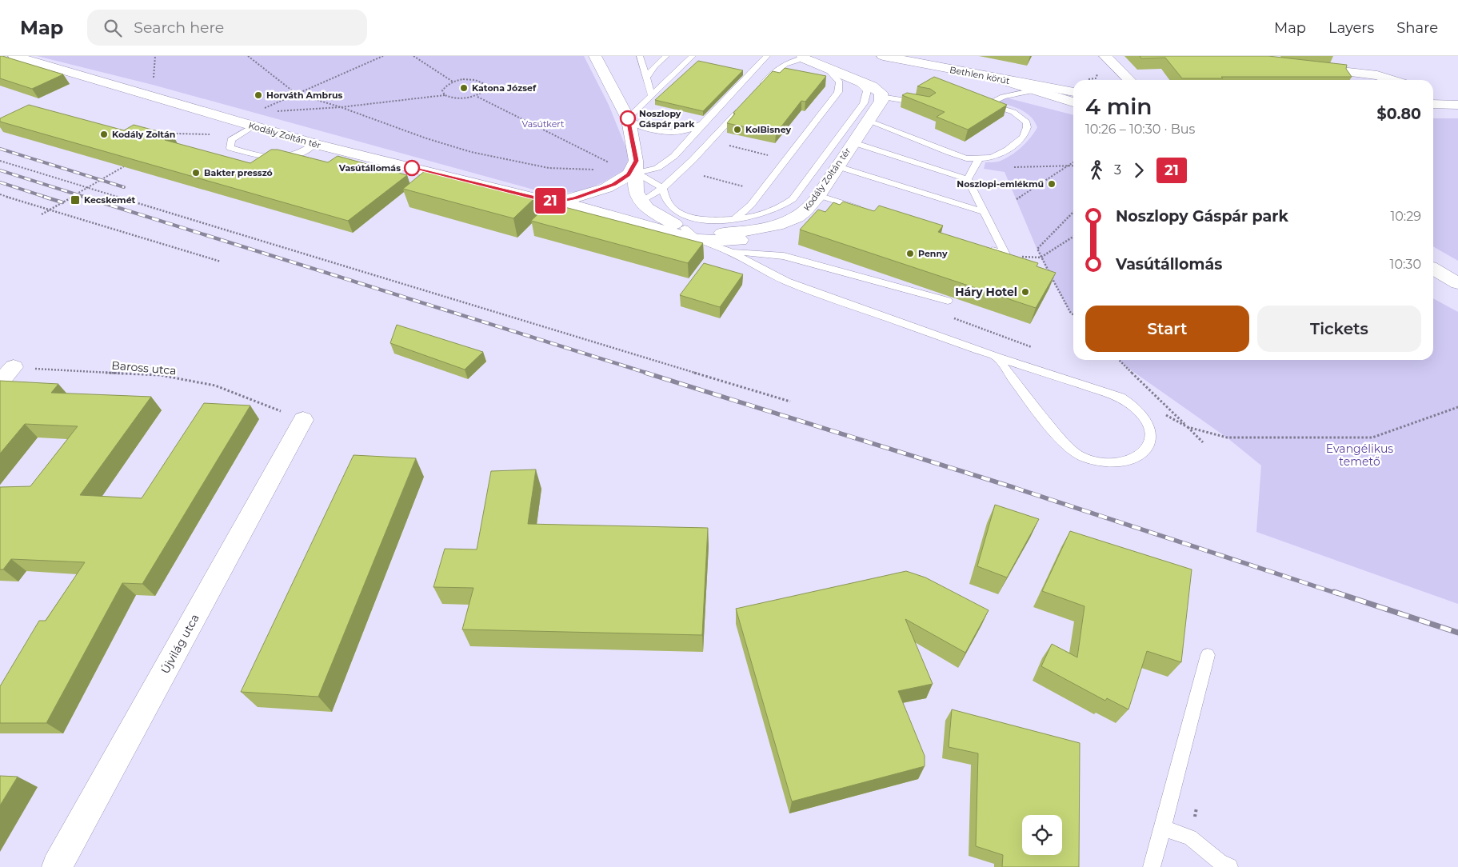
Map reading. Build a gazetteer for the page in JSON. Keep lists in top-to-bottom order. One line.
{"streets":{"street":["Bethlen körút","Kodály Zoltán tér","Újvilág utca"],"path":["Baross utca"]},"crossings":[["Baross utca","Újvilág utca"]],"parks":["Vasútkert","Evangélikus temető"],"places":{"other":["Katona József","Horváth Ambrus","Noszlopy Gáspár park","KolBisney","Kodály Zoltán","Vasútállomás","Bakter presszó","Noszlopi-emlékmű","Penny","Háry Hotel"],"transit":["Kecskemét"]},"lines":["bus line 21"],"page":{"header":"Map","search":"Search here","nav":["Map","Layers","Share"],"on_map":"21","heading":["4 min","10:26 – 10:30 · Bus","$0.80"],"legs":["3","21"],"list":[{"name":"Noszlopy Gáspár park","value":"10:29"},{"name":"Vasútállomás","value":"10:30"}],"buttons":["Start","Tickets"]}}
